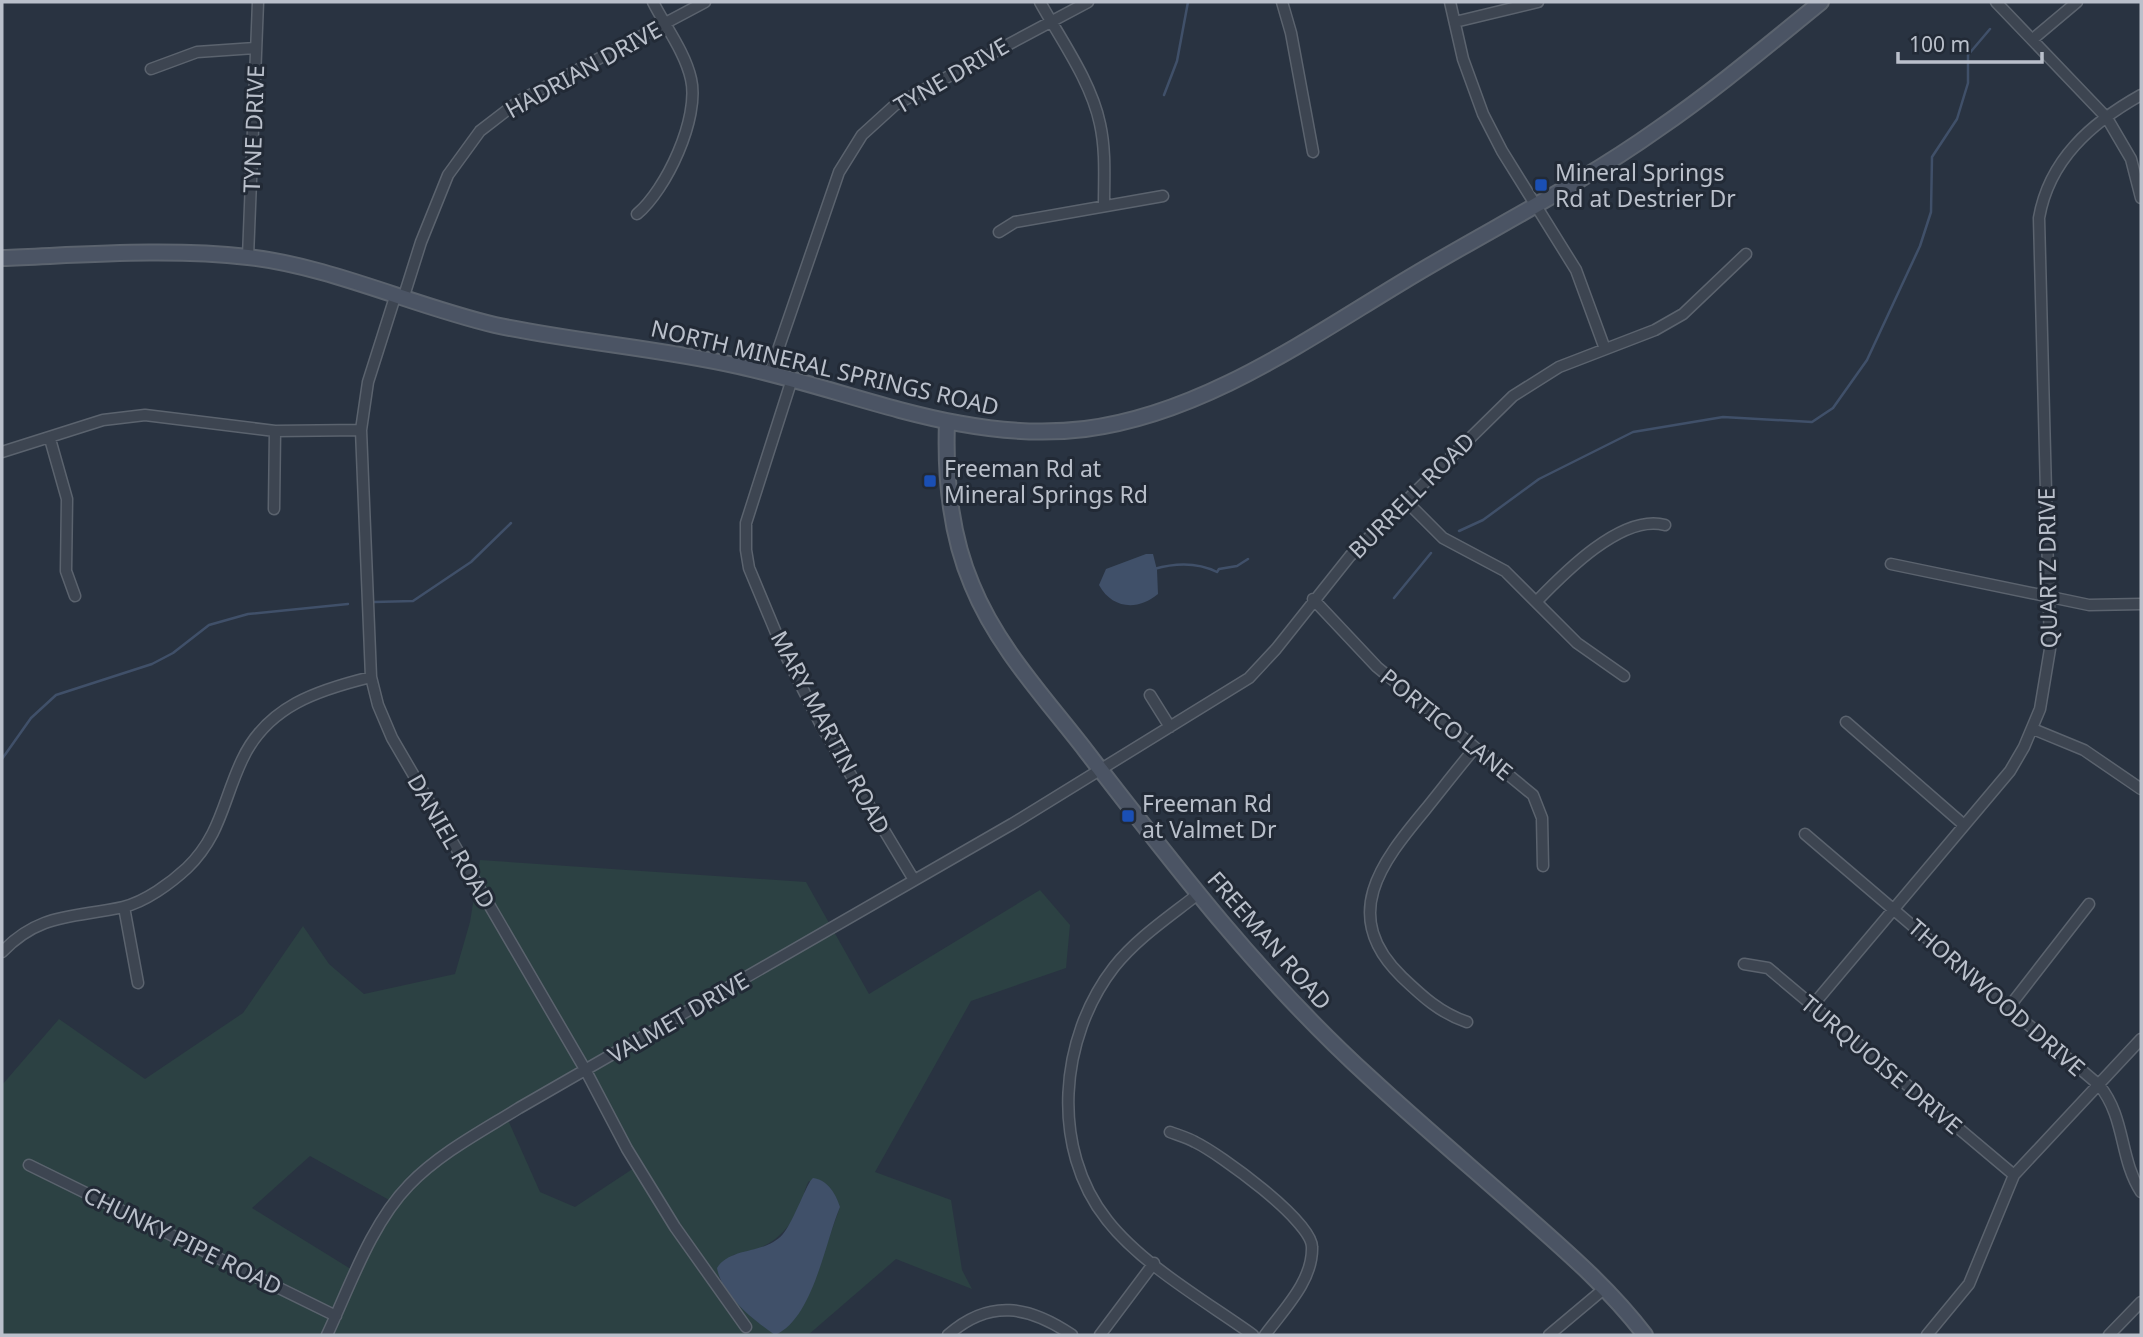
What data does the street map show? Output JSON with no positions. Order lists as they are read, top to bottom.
{
  "streets": {
    "street": [
      "HADRIAN DRIVE",
      "TYNE DRIVE",
      "NORTH MINERAL SPRINGS ROAD",
      "BURRELL ROAD",
      "QUARTZ DRIVE",
      "PORTICO LANE",
      "MARY MARTIN ROAD",
      "DANIEL ROAD",
      "FREEMAN ROAD",
      "THORNWOOD DRIVE",
      "VALMET DRIVE",
      "TURQUOISE DRIVE",
      "CHUNKY PIPE ROAD"
    ]
  },
  "crossings": [
    ["HADRIAN DRIVE", "NORTH MINERAL SPRINGS ROAD"],
    ["HADRIAN DRIVE", "DANIEL ROAD"],
    ["TYNE DRIVE", "NORTH MINERAL SPRINGS ROAD"],
    ["NORTH MINERAL SPRINGS ROAD", "MARY MARTIN ROAD"],
    ["NORTH MINERAL SPRINGS ROAD", "DANIEL ROAD"],
    ["NORTH MINERAL SPRINGS ROAD", "FREEMAN ROAD"],
    ["BURRELL ROAD", "PORTICO LANE"],
    ["BURRELL ROAD", "FREEMAN ROAD"],
    ["BURRELL ROAD", "VALMET DRIVE"],
    ["QUARTZ DRIVE", "THORNWOOD DRIVE"],
    ["QUARTZ DRIVE", "TURQUOISE DRIVE"],
    ["MARY MARTIN ROAD", "VALMET DRIVE"],
    ["DANIEL ROAD", "VALMET DRIVE"],
    ["FREEMAN ROAD", "VALMET DRIVE"],
    ["VALMET DRIVE", "CHUNKY PIPE ROAD"]
  ],
  "places": {
    "transit": ["Mineral Springs Rd at Destrier Dr", "Freeman Rd at Mineral Springs Rd", "Freeman Rd at Valmet Dr"]
  },
  "scale_bar": "100 m"
}
